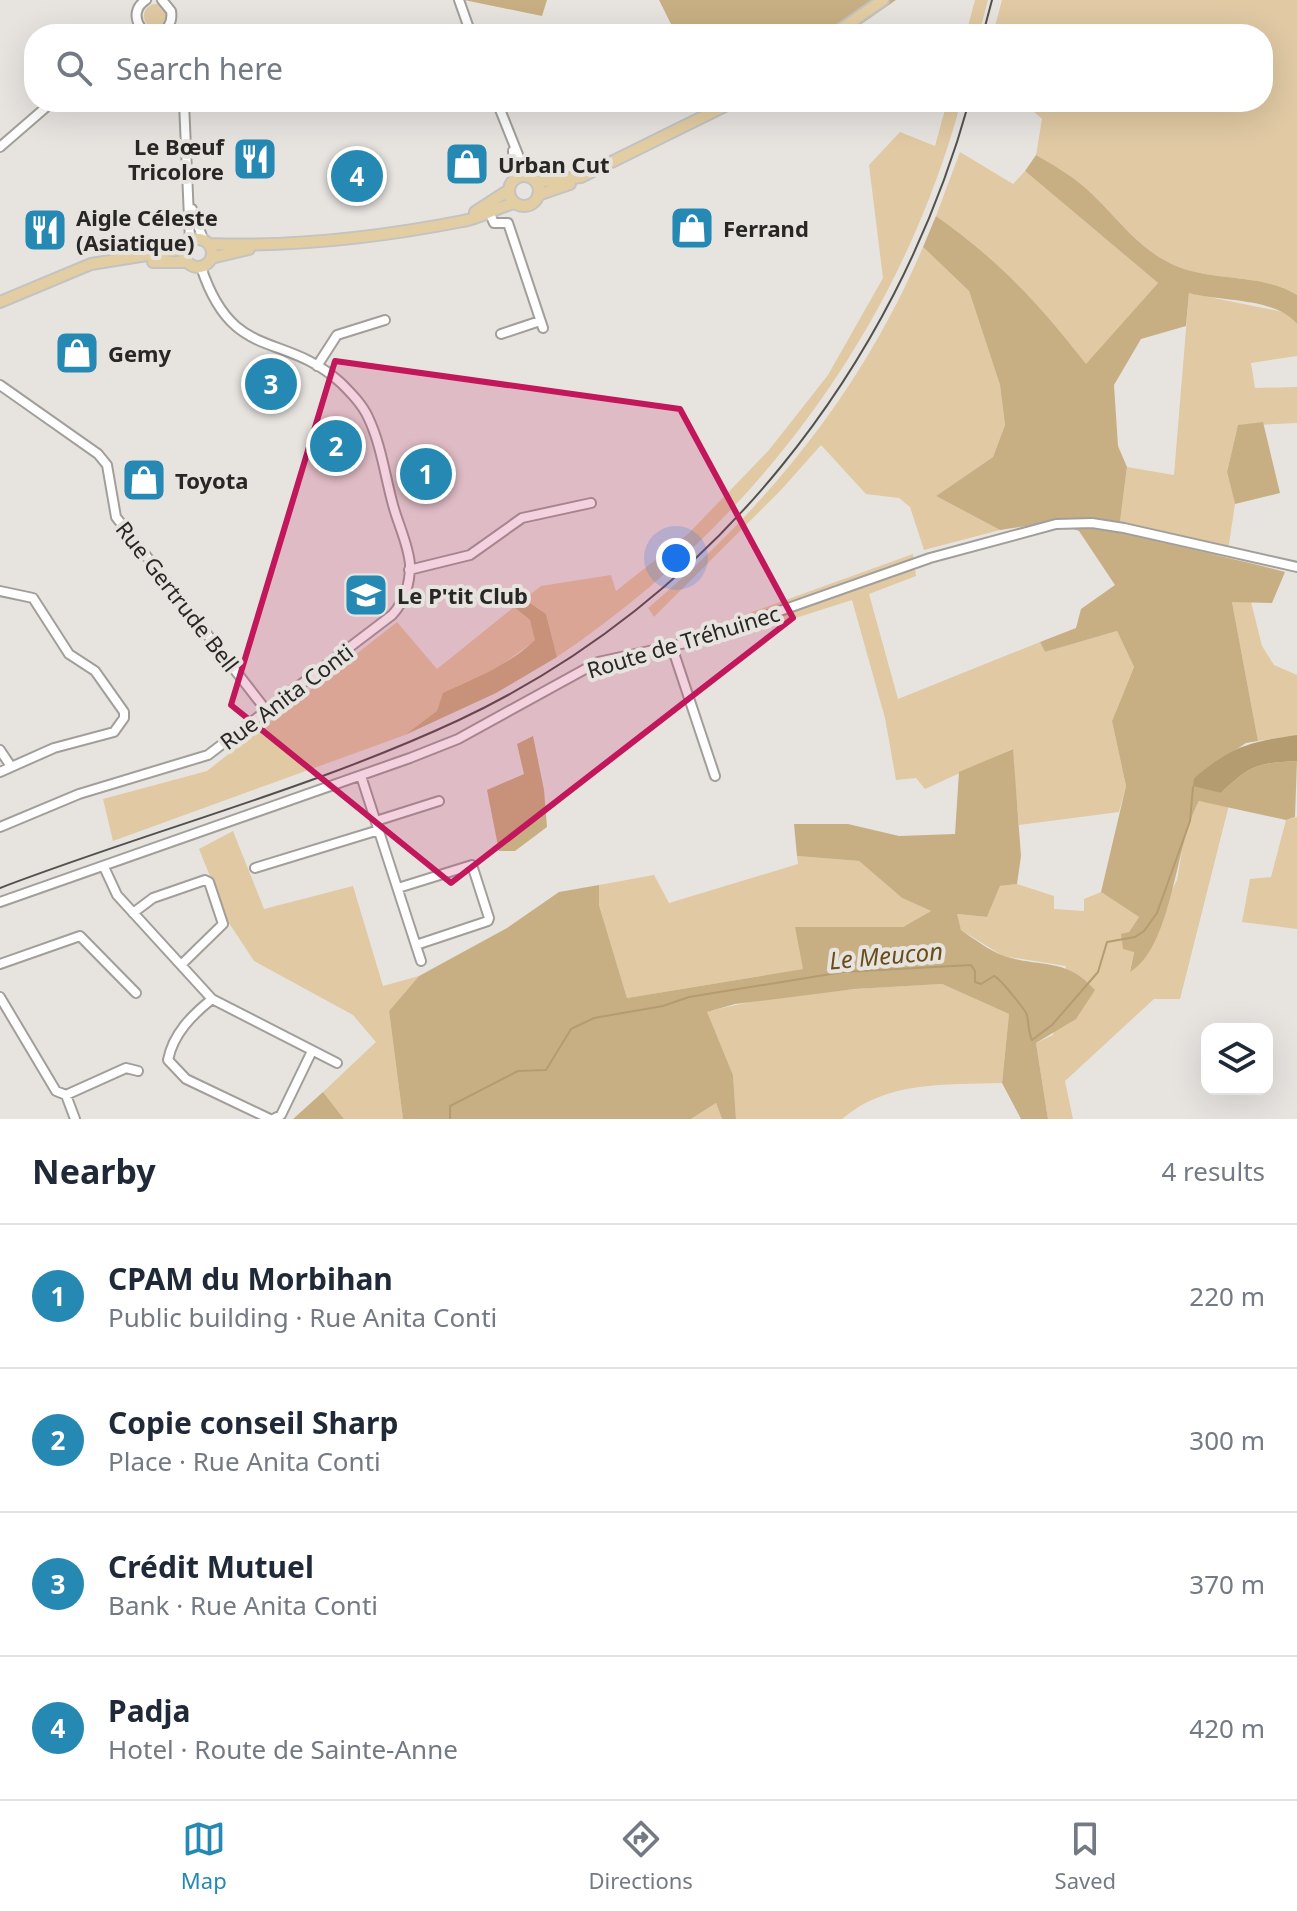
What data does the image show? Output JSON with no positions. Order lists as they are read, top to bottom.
{
  "streets": {
    "street": ["Rue Gertrude Bell", "Route de Tréhuinec", "Rue Anita Conti"]
  },
  "crossings": [
    ["Rue Gertrude Bell", "Rue Anita Conti"]
  ],
  "water": ["Le Meucon"],
  "places": {
    "restaurant": ["Le Bœuf Tricolore", "Aigle Céleste (Asiatique)"],
    "shop": [
      "Urban Cut",
      "Ferrand",
      "Gemy",
      "Toyota"
    ],
    "school or university": ["Le P'tit Club"]
  },
  "page": {
    "search": "Search here",
    "pins": [
      "4",
      "3",
      "2",
      "1"
    ],
    "heading": ["Nearby", "4 results"],
    "list": [
      {
        "mark": "1",
        "name": "CPAM du Morbihan",
        "note": "Public building · Rue Anita Conti",
        "value": "220 m"
      },
      {
        "mark": "2",
        "name": "Copie conseil Sharp",
        "note": "Place · Rue Anita Conti",
        "value": "300 m"
      },
      {
        "mark": "3",
        "name": "Crédit Mutuel",
        "note": "Bank · Rue Anita Conti",
        "value": "370 m"
      },
      {
        "mark": "4",
        "name": "Padja",
        "note": "Hotel · Route de Sainte-Anne",
        "value": "420 m"
      }
    ],
    "nav": ["Map", "Directions", "Saved"]
  }
}
